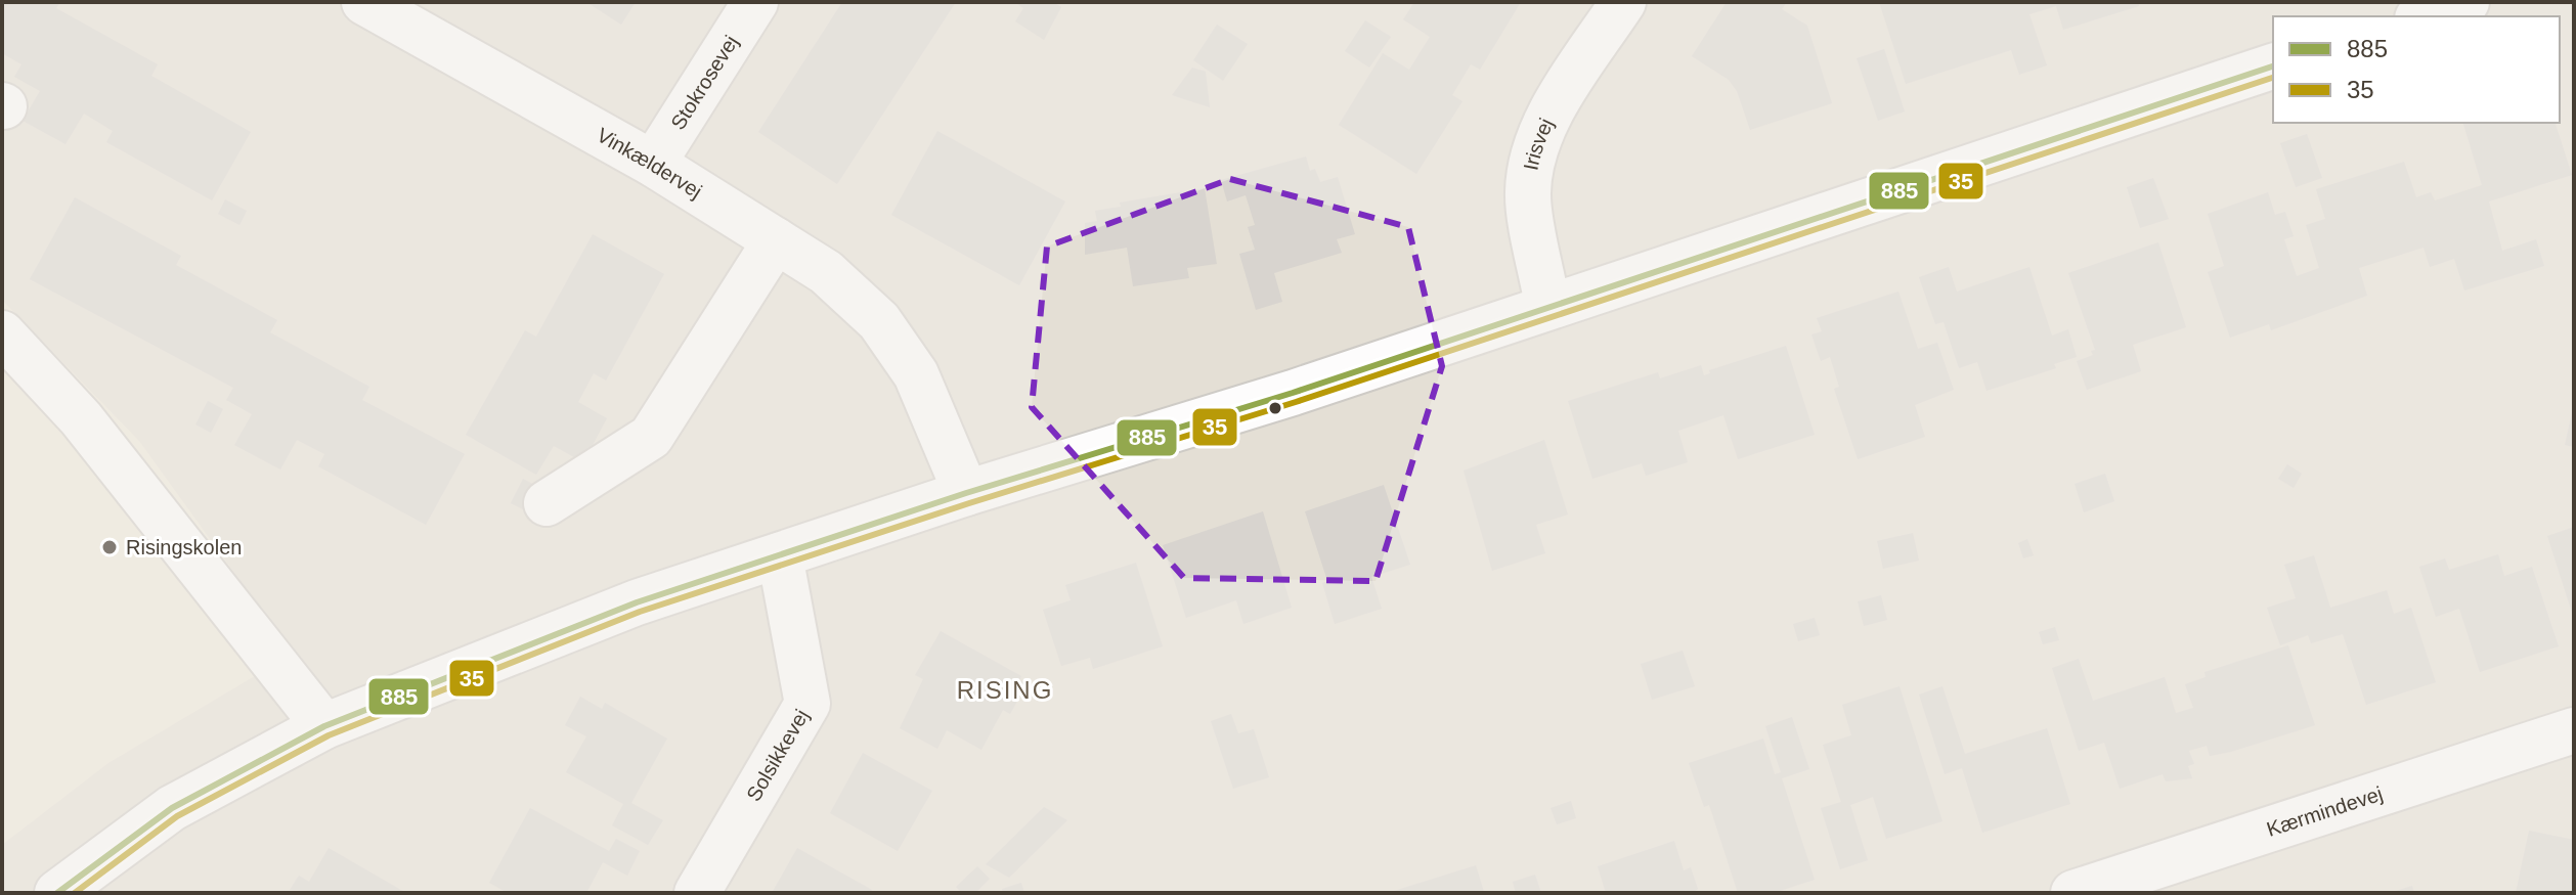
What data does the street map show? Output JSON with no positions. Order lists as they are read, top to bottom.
{
  "streets": {
    "street": [
      "Stokrosevej",
      "Irisvej",
      "Vinkældervej",
      "Solsikkevej",
      "Kærmindevej"
    ]
  },
  "crossings": [
    ["Stokrosevej", "Vinkældervej"]
  ],
  "districts": ["RISING"],
  "places": ["Risingskolen"],
  "lines": ["transit line 885", "transit line 35"],
  "legend": ["885", "35"]
}
